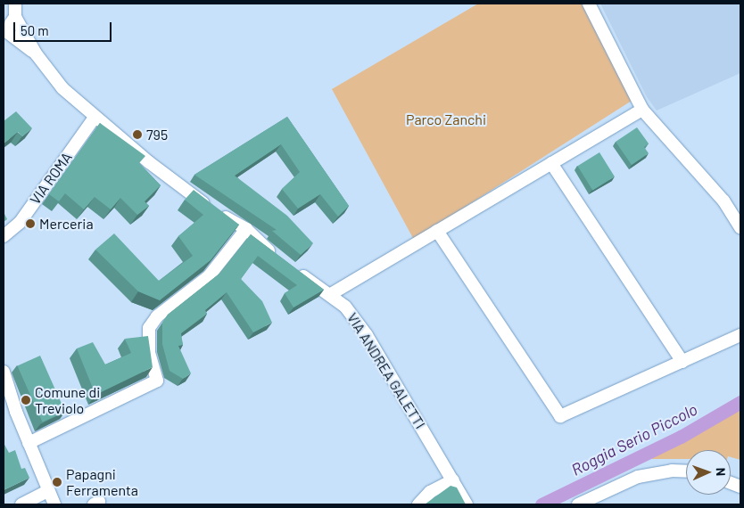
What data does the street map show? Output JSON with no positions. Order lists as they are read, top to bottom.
{
  "streets": {
    "street": ["VIA ROMA", "VIA ANDREA GALETTI"]
  },
  "water": ["Roggia Serio Piccolo"],
  "parks": ["Parco Zanchi"],
  "places": [
    "795",
    "Merceria",
    "Comune di Treviolo",
    "Papagni Ferramenta"
  ],
  "scale_bar": "50 m",
  "north": "right"
}
